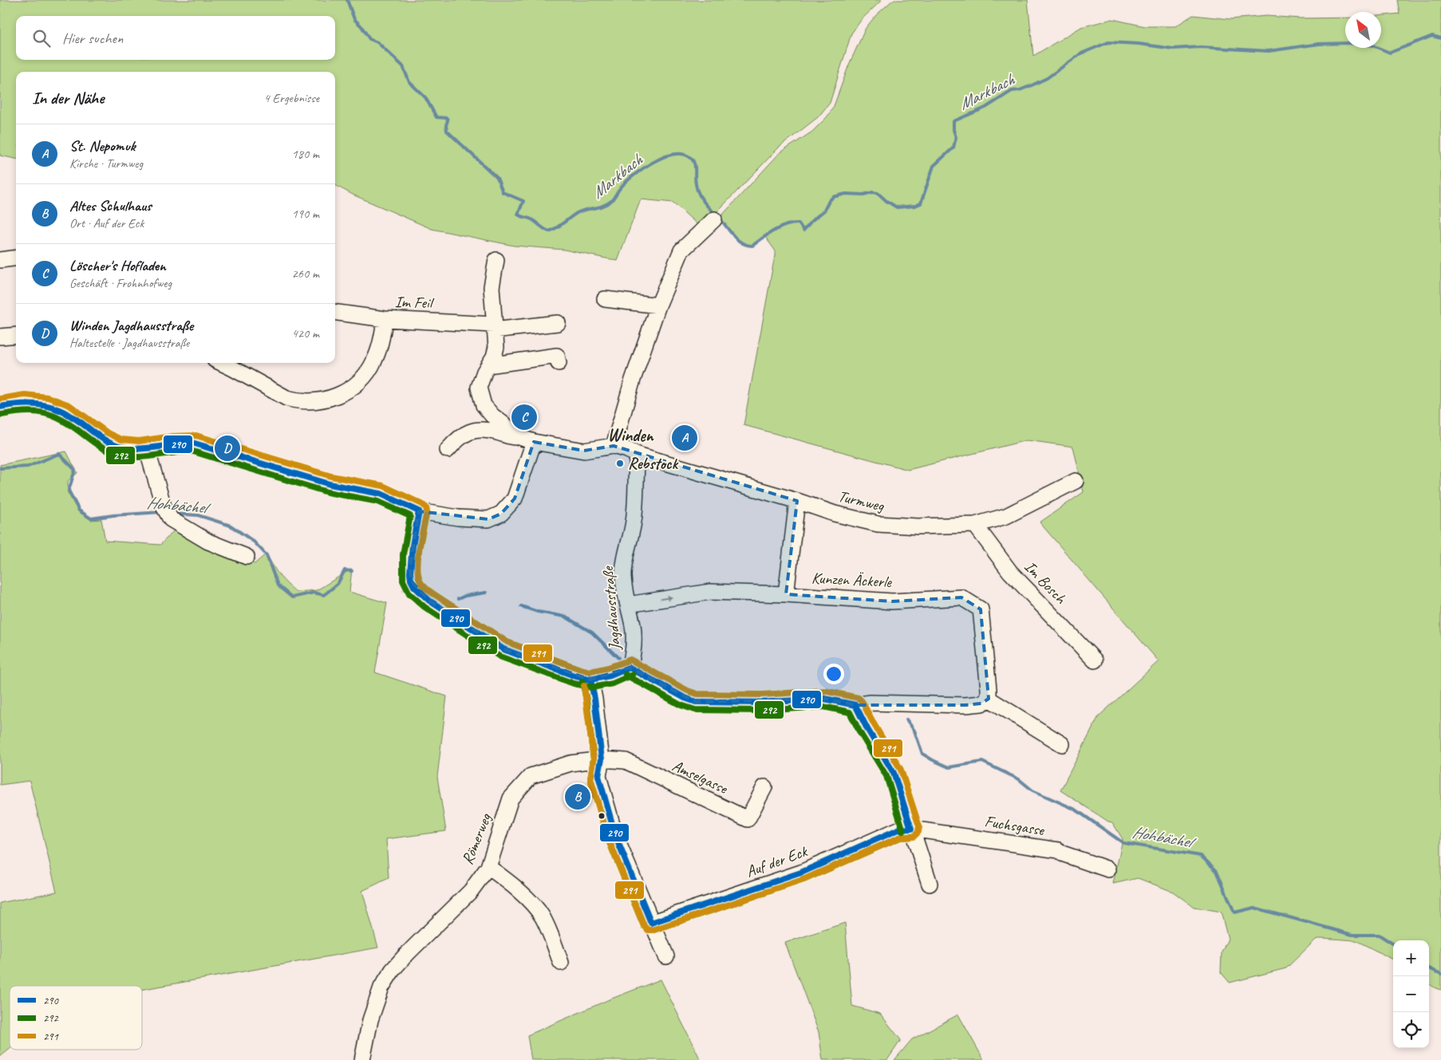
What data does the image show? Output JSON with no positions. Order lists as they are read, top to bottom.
{
  "streets": {
    "street": [
      "Im Feil",
      "Turmweg",
      "Kunzen Äckerle",
      "Im Bosch",
      "Jagdhausstraße",
      "Amselgasse",
      "Fuchsgasse",
      "Römerweg",
      "Auf der Eck"
    ]
  },
  "crossings": [
    ["Turmweg", "Im Bosch"],
    ["Turmweg", "Jagdhausstraße"],
    ["Kunzen Äckerle", "Jagdhausstraße"],
    ["Amselgasse", "Römerweg"],
    ["Fuchsgasse", "Auf der Eck"]
  ],
  "districts": ["Winden"],
  "water": ["Markbach", "Hohbächel"],
  "places": ["Rebstock"],
  "lines": ["transit line 291", "transit line 290", "transit line 292"],
  "legend": ["290", "292", "291"],
  "north": "top left",
  "page": {
    "search": "Hier suchen",
    "heading": ["In der Nähe", "4 Ergebnisse"],
    "list": [
      {
        "mark": "A",
        "name": "St. Nepomuk",
        "note": "Kirche · Turmweg",
        "value": "180 m"
      },
      {
        "mark": "B",
        "name": "Altes Schulhaus",
        "note": "Ort · Auf der Eck",
        "value": "190 m"
      },
      {
        "mark": "C",
        "name": "Löscher's Hofladen",
        "note": "Geschäft · Frohnhofweg",
        "value": "260 m"
      },
      {
        "mark": "D",
        "name": "Winden Jagdhausstraße",
        "note": "Haltestelle · Jagdhausstraße",
        "value": "420 m"
      }
    ],
    "pins": [
      "C",
      "A",
      "D",
      "B"
    ],
    "map_buttons": ["+", "−"]
  }
}
